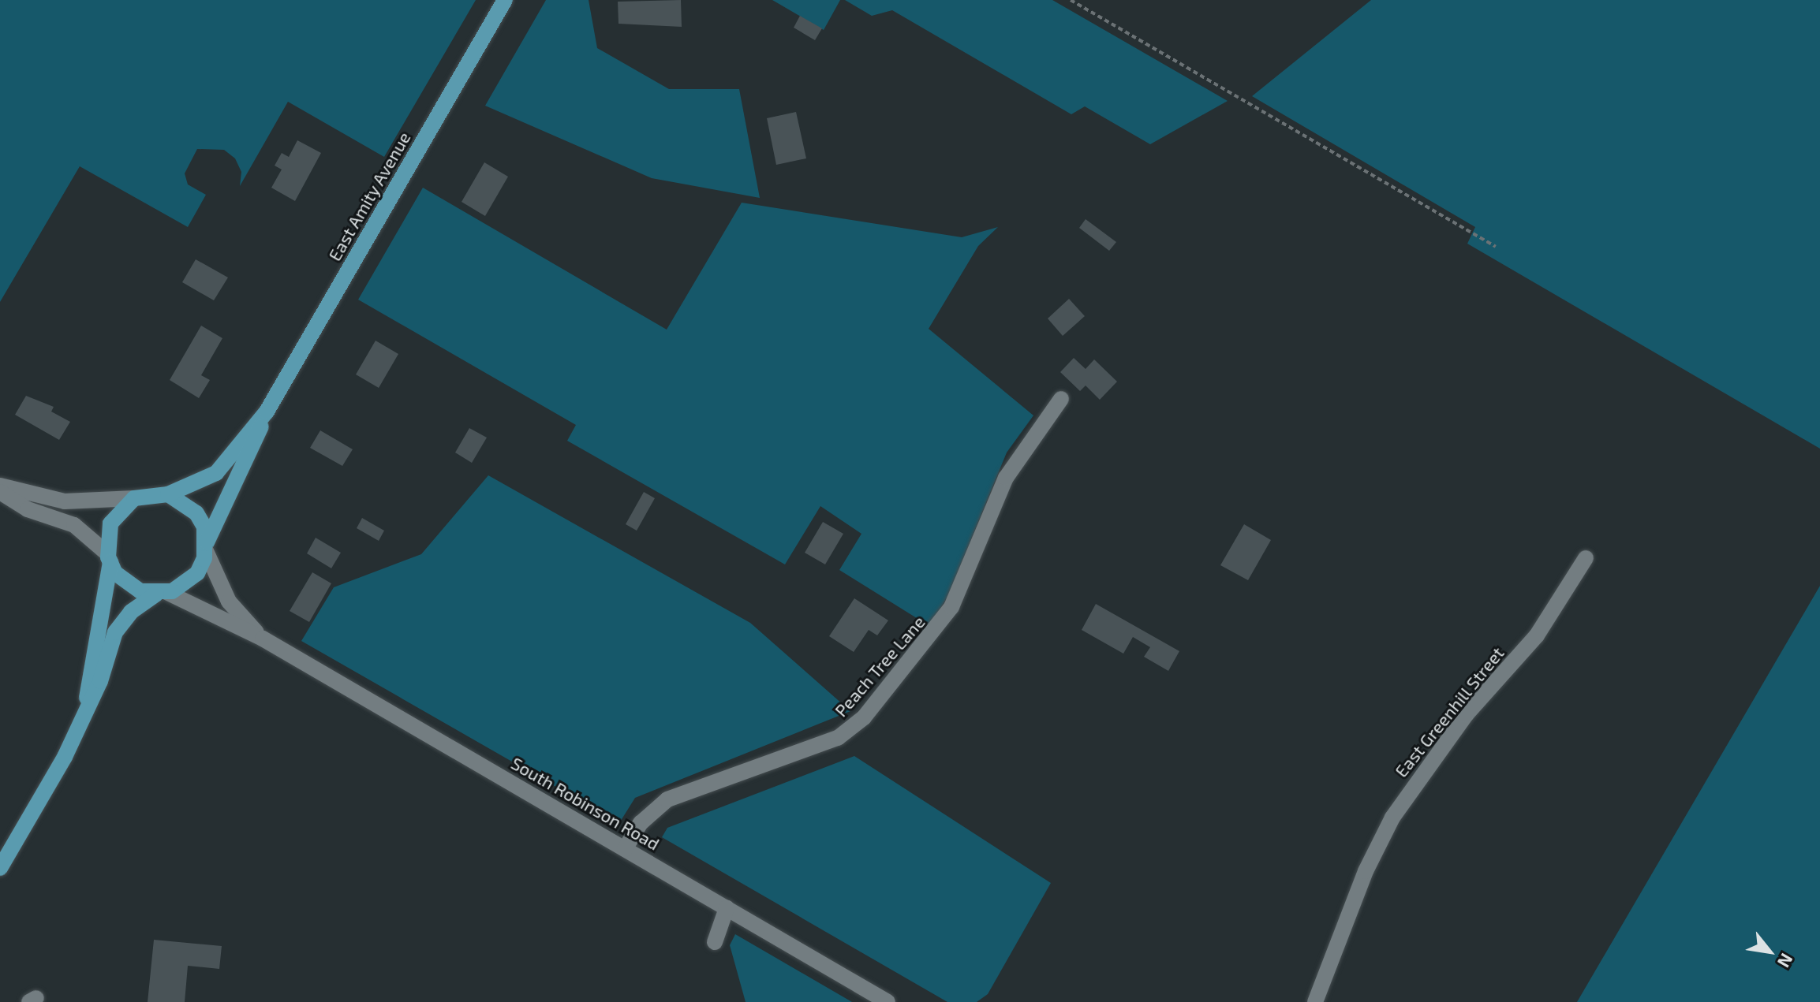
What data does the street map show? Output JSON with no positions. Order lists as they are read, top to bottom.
{
  "streets": {
    "main road": ["East Amity Avenue"],
    "street": ["Peach Tree Lane", "East Greenhill Street", "South Robinson Road"]
  },
  "crossings": [
    ["East Amity Avenue", "South Robinson Road"],
    ["Peach Tree Lane", "South Robinson Road"]
  ],
  "north": "bottom right"
}
